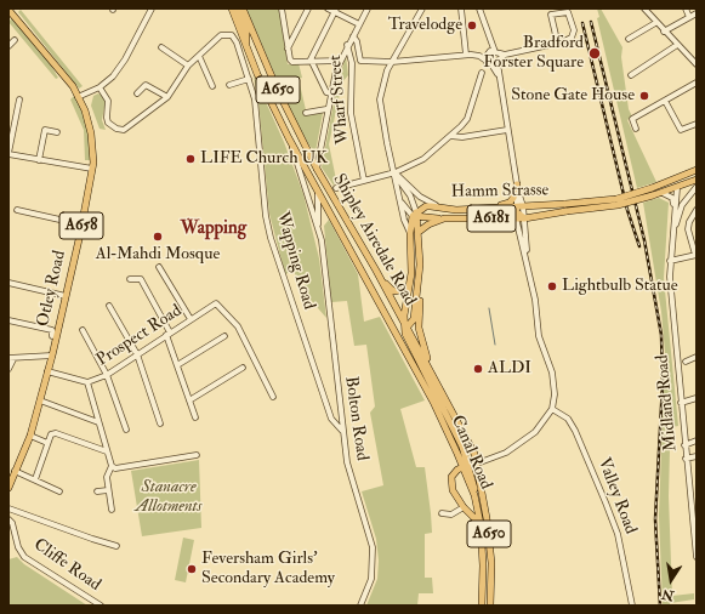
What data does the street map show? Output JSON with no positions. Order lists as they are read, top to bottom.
{
  "streets": {
    "main road": [
      "A650",
      "Hamm Strasse",
      "A6181",
      "A658",
      "Shipley Airedale Road",
      "Otley Road",
      "Canal Road"
    ],
    "street": [
      "Wharf Street",
      "Wapping Road",
      "Prospect Road",
      "Midland Road",
      "Bolton Road",
      "Valley Road",
      "Cliffe Road"
    ]
  },
  "crossings": [
    ["A650", "Shipley Airedale Road"],
    ["A650", "Canal Road"],
    ["Hamm Strasse", "A6181"],
    ["Hamm Strasse", "Midland Road"],
    ["Hamm Strasse", "Canal Road"],
    ["A6181", "Canal Road"],
    ["A658", "Otley Road"],
    ["Shipley Airedale Road", "Bolton Road"],
    ["Shipley Airedale Road", "Canal Road"],
    ["Wapping Road", "Bolton Road"],
    ["Otley Road", "Prospect Road"]
  ],
  "districts": ["Wapping"],
  "parks": ["Stanacre Allotments"],
  "places": [
    "Travelodge",
    "Bradford Forster Square",
    "Stone Gate House",
    "LIFE Church UK",
    "Al‐Mahdi Mosque",
    "Lightbulb Statue",
    "ALDI",
    "Feversham Girls' Secondary Academy"
  ],
  "north": "bottom"
}
